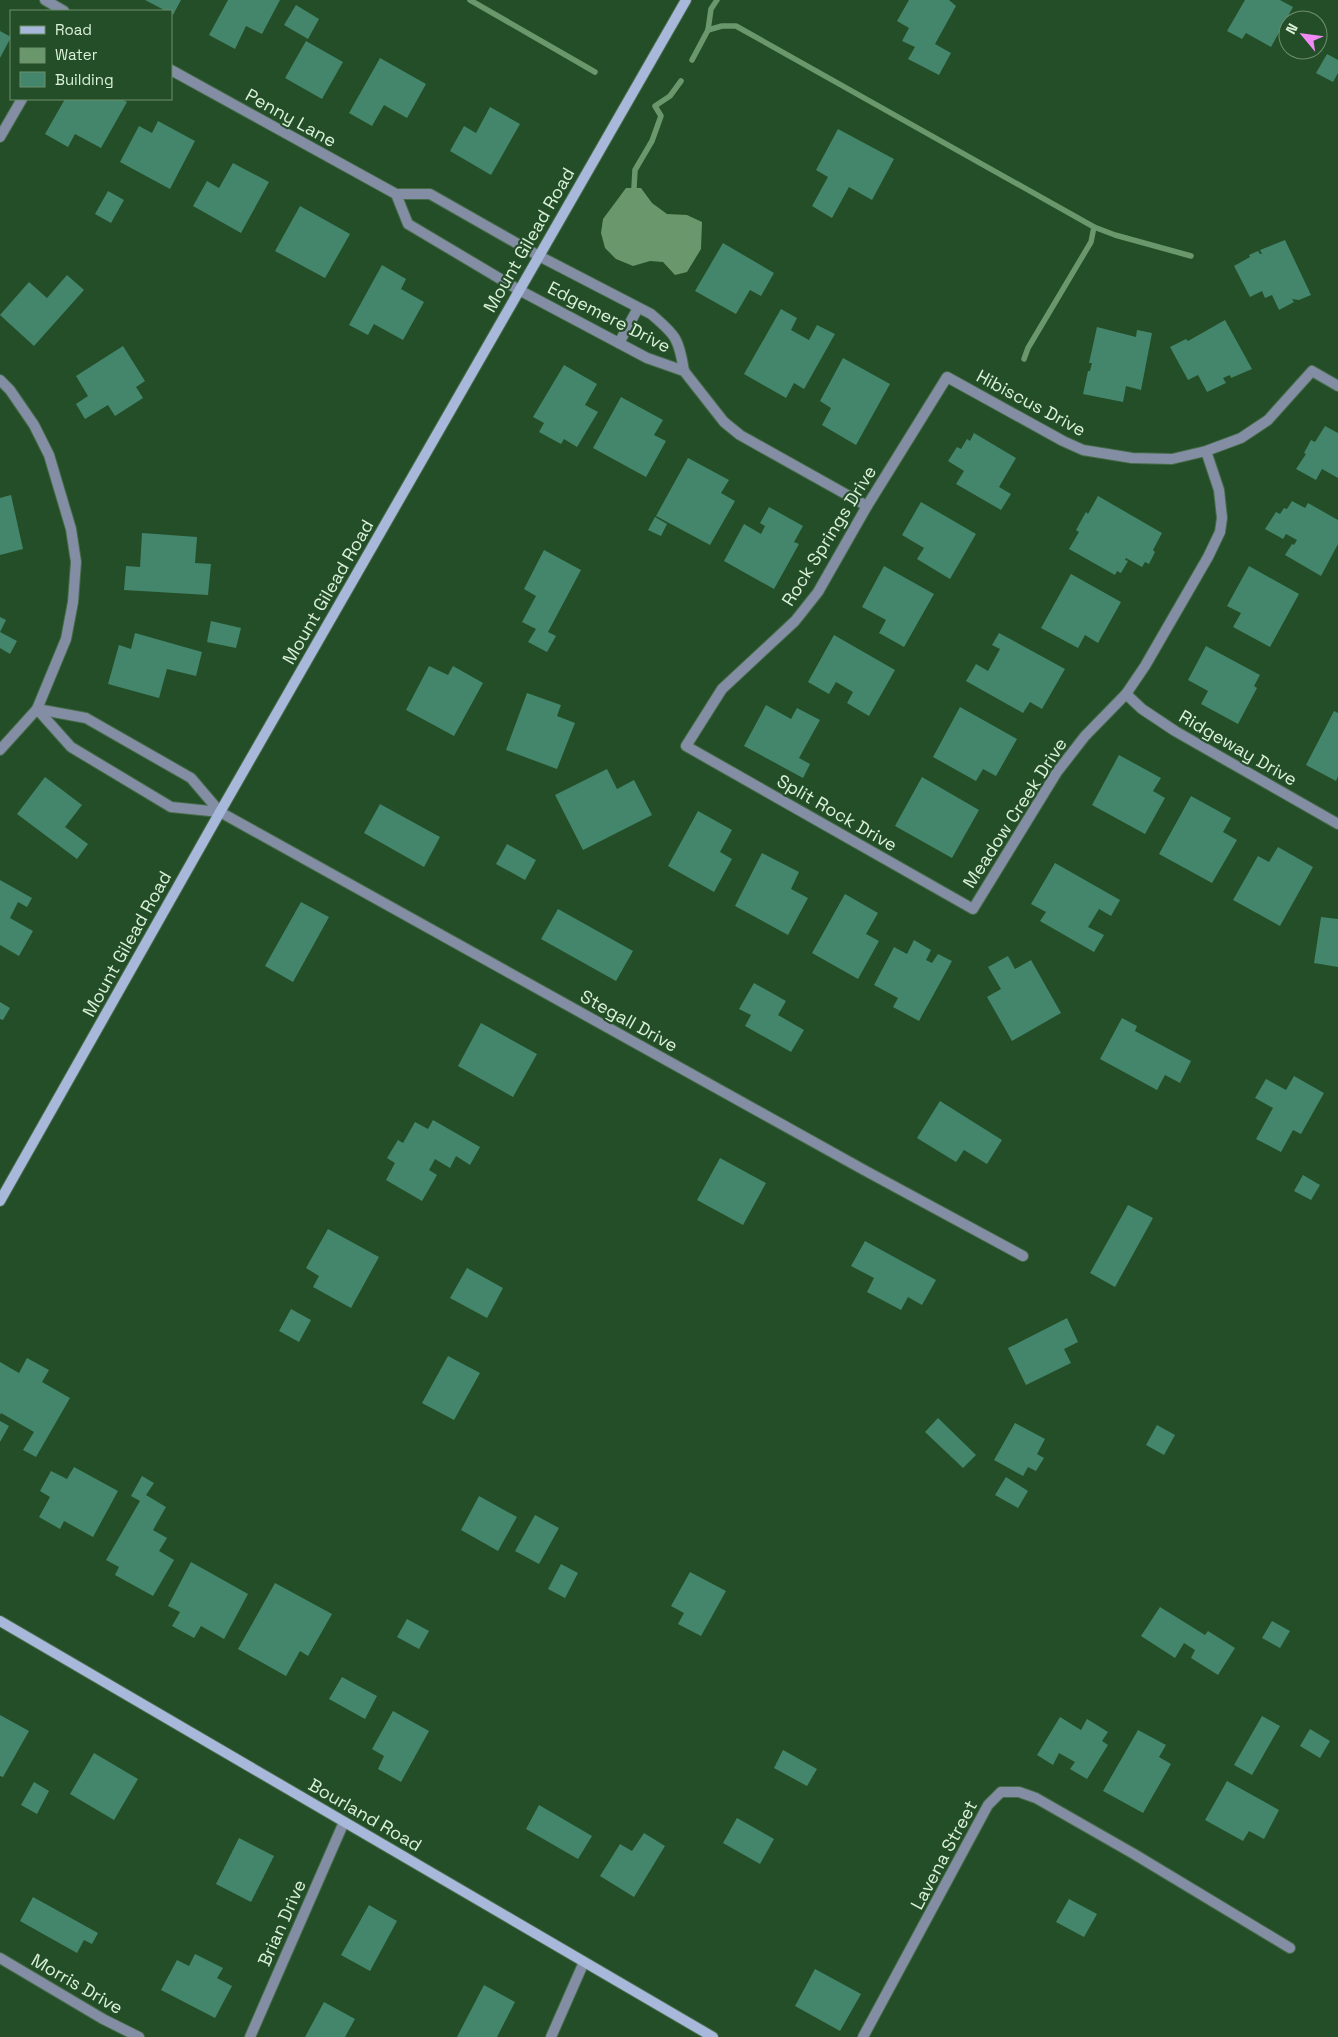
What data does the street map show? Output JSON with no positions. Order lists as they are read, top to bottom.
{
  "streets": {
    "street": [
      "Penny Lane",
      "Mount Gilead Road",
      "Edgemere Drive",
      "Hibiscus Drive",
      "Rock Springs Drive",
      "Ridgeway Drive",
      "Split Rock Drive",
      "Meadow Creek Drive",
      "Stegall Drive",
      "Bourland Road",
      "Lavena Street",
      "Brian Drive",
      "Morris Drive"
    ]
  },
  "crossings": [
    ["Penny Lane", "Mount Gilead Road"],
    ["Penny Lane", "Edgemere Drive"],
    ["Mount Gilead Road", "Edgemere Drive"],
    ["Mount Gilead Road", "Stegall Drive"],
    ["Edgemere Drive", "Rock Springs Drive"],
    ["Hibiscus Drive", "Rock Springs Drive"],
    ["Hibiscus Drive", "Meadow Creek Drive"],
    ["Rock Springs Drive", "Split Rock Drive"],
    ["Ridgeway Drive", "Meadow Creek Drive"],
    ["Split Rock Drive", "Meadow Creek Drive"],
    ["Bourland Road", "Brian Drive"]
  ],
  "legend": ["Road", "Water", "Building"],
  "north": "top left"
}
